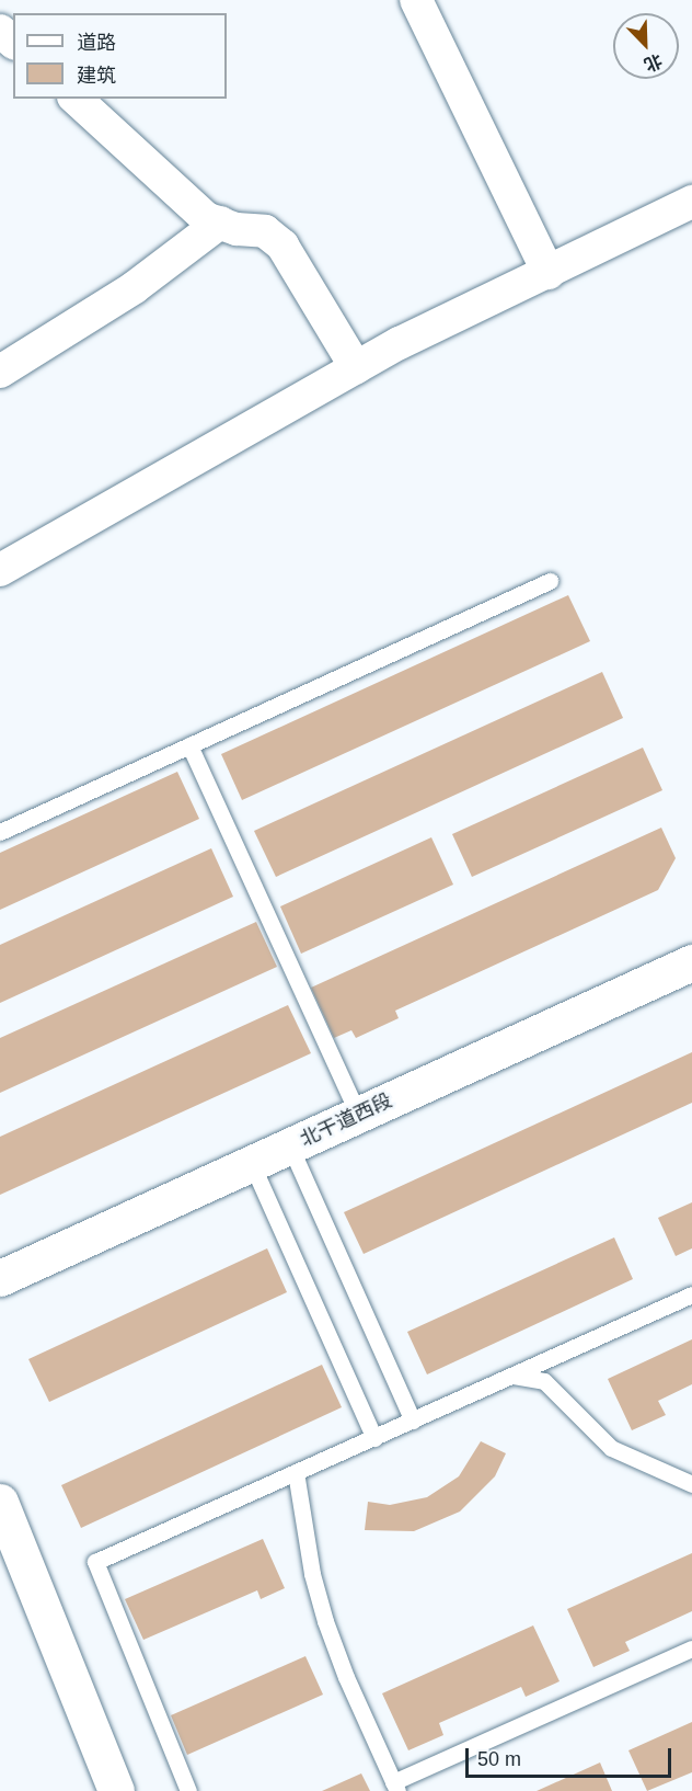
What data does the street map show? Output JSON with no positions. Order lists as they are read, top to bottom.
{
  "streets": {
    "street": ["北干道西段"]
  },
  "legend": ["道路", "建筑"],
  "scale_bar": "50 m",
  "north": "bottom right"
}
